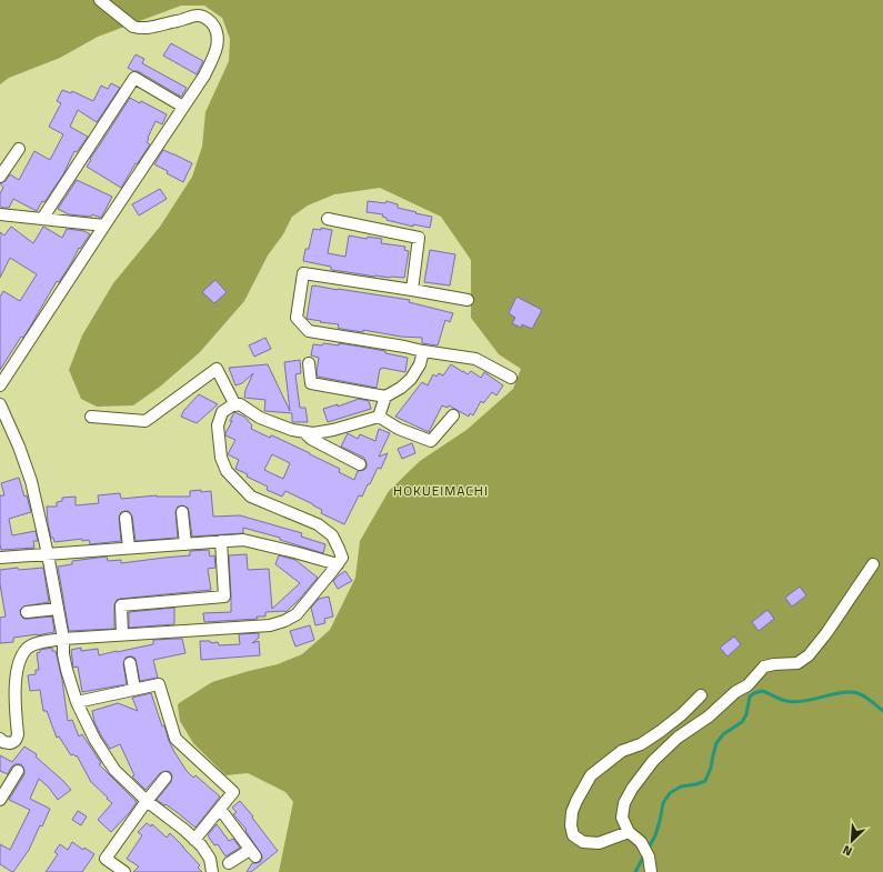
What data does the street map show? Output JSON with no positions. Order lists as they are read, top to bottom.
{
  "districts": ["HOKUEIMACHI"],
  "north": "bottom left"
}
